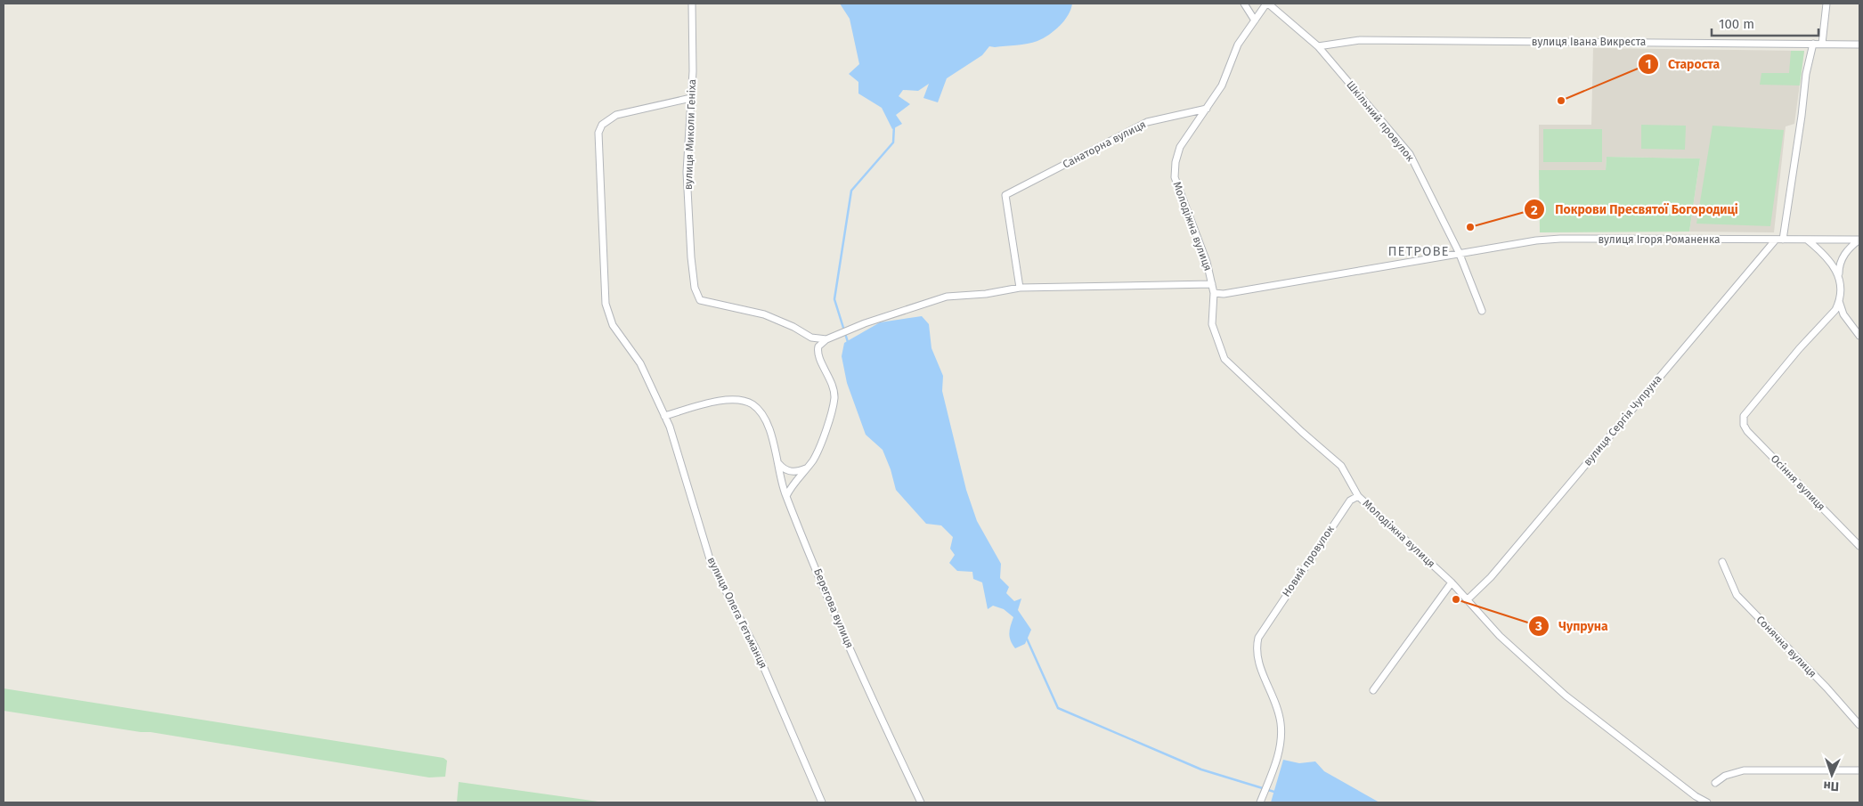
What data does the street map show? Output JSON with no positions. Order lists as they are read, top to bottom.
{
  "streets": {
    "street": [
      "вулиця Івана Викреста",
      "Шкільний провулок",
      "вулиця Миколи Геніха",
      "Санаторна вулиця",
      "Молодіжна вулиця",
      "вулиця Ігоря Романенка",
      "вулиця Сергія Чупруна",
      "Осіння вулиця",
      "Новий провулок",
      "Берегова вулиця",
      "вулиця Олега Гетьманця",
      "Сонячна вулиця"
    ]
  },
  "crossings": [
    ["вулиця Івана Викреста", "Шкільний провулок"],
    ["Шкільний провулок", "вулиця Ігоря Романенка"],
    ["вулиця Миколи Геніха", "вулиця Олега Гетьманця"],
    ["Санаторна вулиця", "Молодіжна вулиця"],
    ["Молодіжна вулиця", "вулиця Ігоря Романенка"],
    ["Молодіжна вулиця", "вулиця Сергія Чупруна"],
    ["Молодіжна вулиця", "Новий провулок"],
    ["вулиця Ігоря Романенка", "вулиця Сергія Чупруна"],
    ["Берегова вулиця", "вулиця Олега Гетьманця"]
  ],
  "districts": ["ПЕТРОВЕ"],
  "places": ["Староста", "Покрови Пресвятої Богородиці", "Чупруна"],
  "scale_bar": "100 m",
  "north": "bottom"
}
